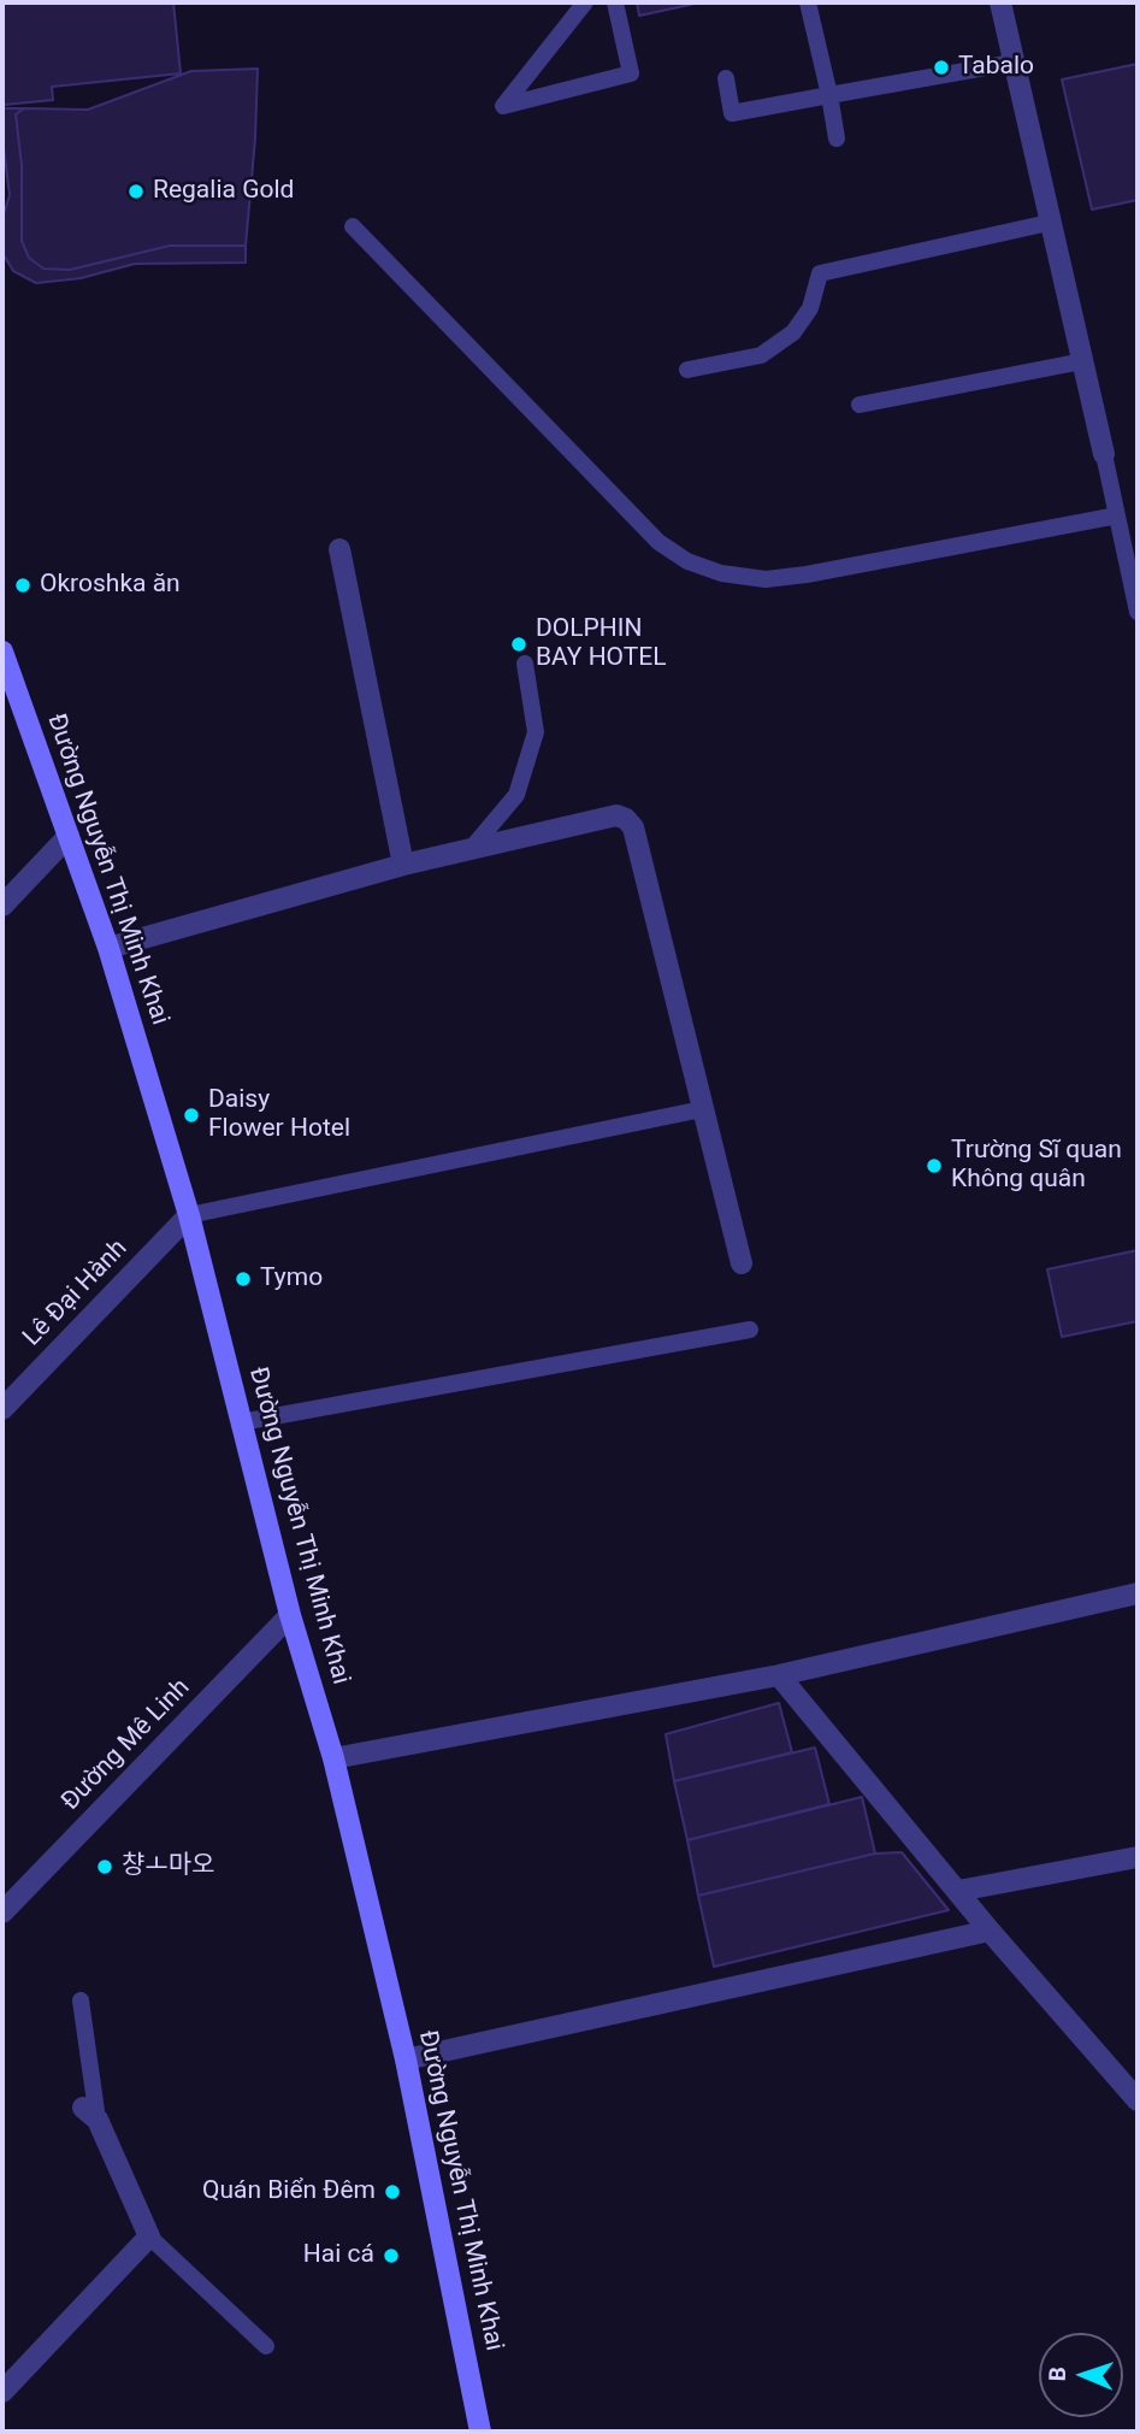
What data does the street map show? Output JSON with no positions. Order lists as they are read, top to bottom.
{
  "streets": {
    "street": ["Đường Nguyễn Thị Minh Khai", "Lê Đại Hành", "Đường Mê Linh"]
  },
  "crossings": [
    ["Đường Nguyễn Thị Minh Khai", "Lê Đại Hành"],
    ["Đường Nguyễn Thị Minh Khai", "Đường Mê Linh"]
  ],
  "places": [
    "Tabalo",
    "Regalia Gold",
    "Okroshka ăn",
    "DOLPHIN BAY HOTEL",
    "Daisy Flower Hotel",
    "Trường Sĩ quan Không quân",
    "Tymo",
    "챵ㅗ마오",
    "Quán Biển Đêm",
    "Hai cá"
  ],
  "north": "left"
}
